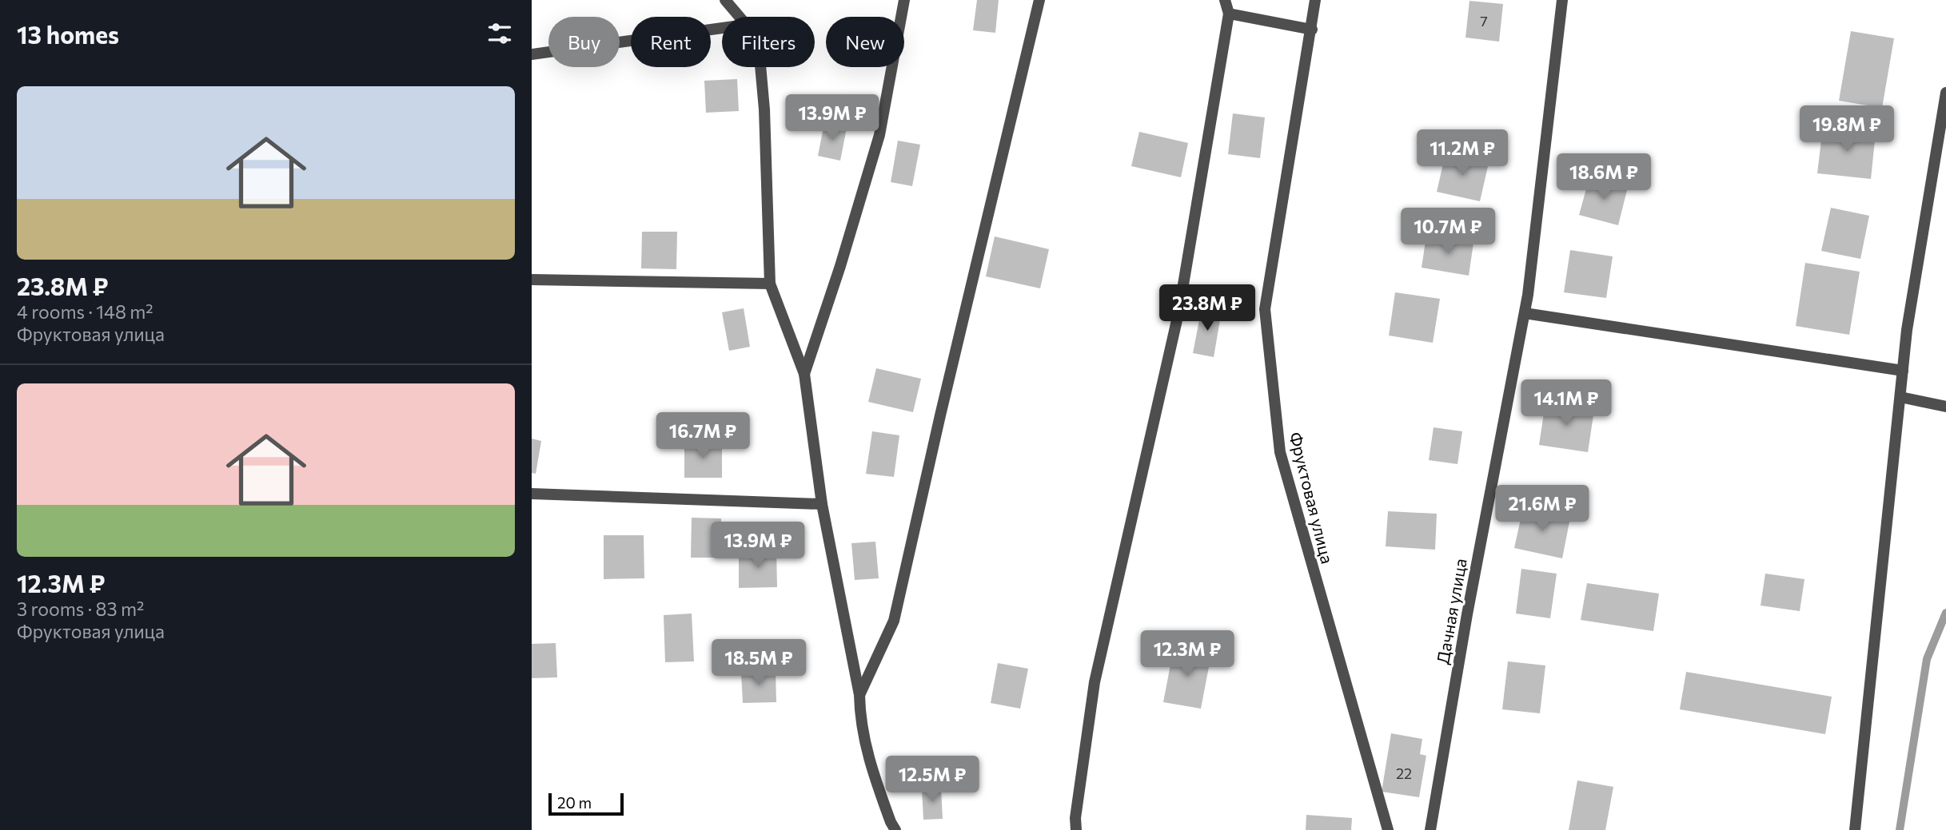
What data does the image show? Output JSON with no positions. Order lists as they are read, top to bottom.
{
  "streets": {
    "street": ["Фруктовая улица", "Дачная улица"]
  },
  "house_numbers": ["7", "22"],
  "scale_bar": "20 m",
  "page": {
    "heading": "13 homes",
    "chip": [
      "Buy",
      "Rent",
      "Filters",
      "New"
    ],
    "list": [
      {
        "name": "23.8M ₽",
        "note": "4 rooms · 148 m² · Фруктовая улица"
      },
      {
        "name": "12.3M ₽",
        "note": "3 rooms · 83 m² · Фруктовая улица"
      }
    ],
    "price": [
      "13.9M ₽",
      "19.8M ₽",
      "11.2M ₽",
      "18.6M ₽",
      "10.7M ₽",
      "23.8M ₽",
      "14.1M ₽",
      "16.7M ₽",
      "21.6M ₽",
      "13.9M ₽",
      "12.3M ₽",
      "18.5M ₽",
      "12.5M ₽"
    ],
    "scale": "20 m"
  }
}
